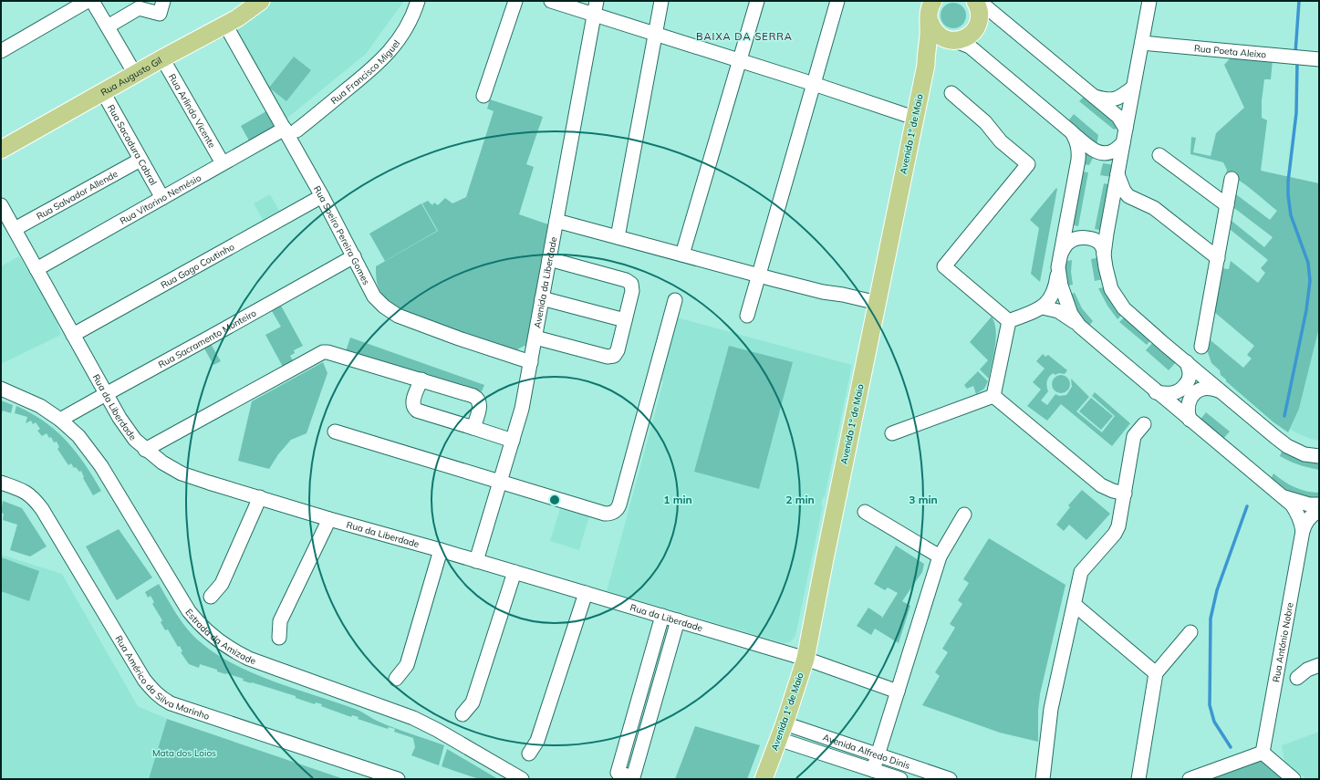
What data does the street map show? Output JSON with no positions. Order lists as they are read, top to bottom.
{
  "streets": {
    "main road": ["Rua Augusto Gil", "Avenida 1º de Maio"],
    "street": [
      "Rua Poeta Aleixo",
      "Rua Francisco Miguel",
      "Rua Arlindo Vicente",
      "Rua Sacadura Cabral",
      "Rua Salvador Allende",
      "Rua Vitorino Nemésio",
      "Rua Soeiro Pereira Gomes",
      "Rua Gago Coutinho",
      "Avenida da Liberdade",
      "Rua Sacramento Monteiro",
      "Rua da Liberdade",
      "Estrada da Amizade",
      "Rua António Nobre",
      "Rua Américo da Silva Marinho",
      "Avenida Alfredo Dinis"
    ]
  },
  "crossings": [
    ["Rua Francisco Miguel", "Rua Vitorino Nemésio"],
    ["Rua Francisco Miguel", "Rua Soeiro Pereira Gomes"],
    ["Rua Augusto Gil", "Rua Arlindo Vicente"],
    ["Rua Augusto Gil", "Rua Sacadura Cabral"],
    ["Rua Augusto Gil", "Rua Soeiro Pereira Gomes"],
    ["Rua Arlindo Vicente", "Rua Vitorino Nemésio"],
    ["Avenida 1º de Maio", "Rua da Liberdade"],
    ["Avenida 1º de Maio", "Avenida Alfredo Dinis"],
    ["Rua Sacadura Cabral", "Rua Salvador Allende"],
    ["Rua Sacadura Cabral", "Rua Vitorino Nemésio"],
    ["Rua Salvador Allende", "Rua da Liberdade"],
    ["Rua Vitorino Nemésio", "Rua Soeiro Pereira Gomes"],
    ["Rua Vitorino Nemésio", "Rua da Liberdade"],
    ["Rua Soeiro Pereira Gomes", "Rua Gago Coutinho"],
    ["Rua Soeiro Pereira Gomes", "Avenida da Liberdade"],
    ["Rua Soeiro Pereira Gomes", "Rua Sacramento Monteiro"],
    ["Rua Gago Coutinho", "Rua da Liberdade"],
    ["Avenida da Liberdade", "Rua da Liberdade"],
    ["Rua Sacramento Monteiro", "Rua da Liberdade"],
    ["Rua Sacramento Monteiro", "Estrada da Amizade"]
  ],
  "districts": ["BAIXA DA SERRA"],
  "parks": ["Mata dos Loios"],
  "rings": ["1 min", "2 min", "3 min"]
}
